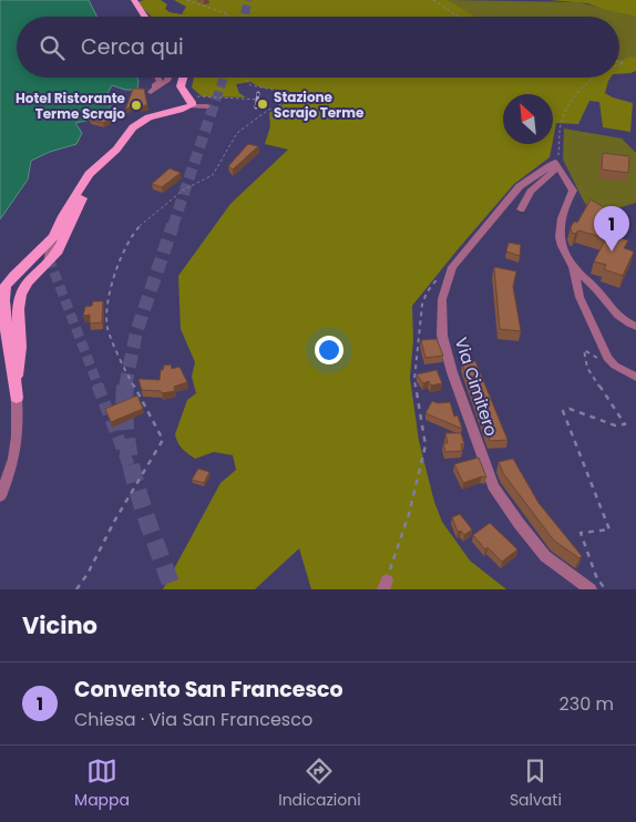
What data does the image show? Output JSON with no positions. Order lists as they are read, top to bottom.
{
  "streets": {
    "street": ["Via Cimitero"]
  },
  "places": ["Stazione Scrajo Terme", "Hotel Ristorante Terme Scrajo"],
  "north": "top left",
  "page": {
    "search": "Cerca qui",
    "pins": "1",
    "heading": "Vicino",
    "list": [
      {
        "mark": "1",
        "name": "Convento San Francesco",
        "note": "Chiesa · Via San Francesco",
        "value": "230 m"
      }
    ],
    "nav": ["Mappa", "Indicazioni", "Salvati"]
  }
}
